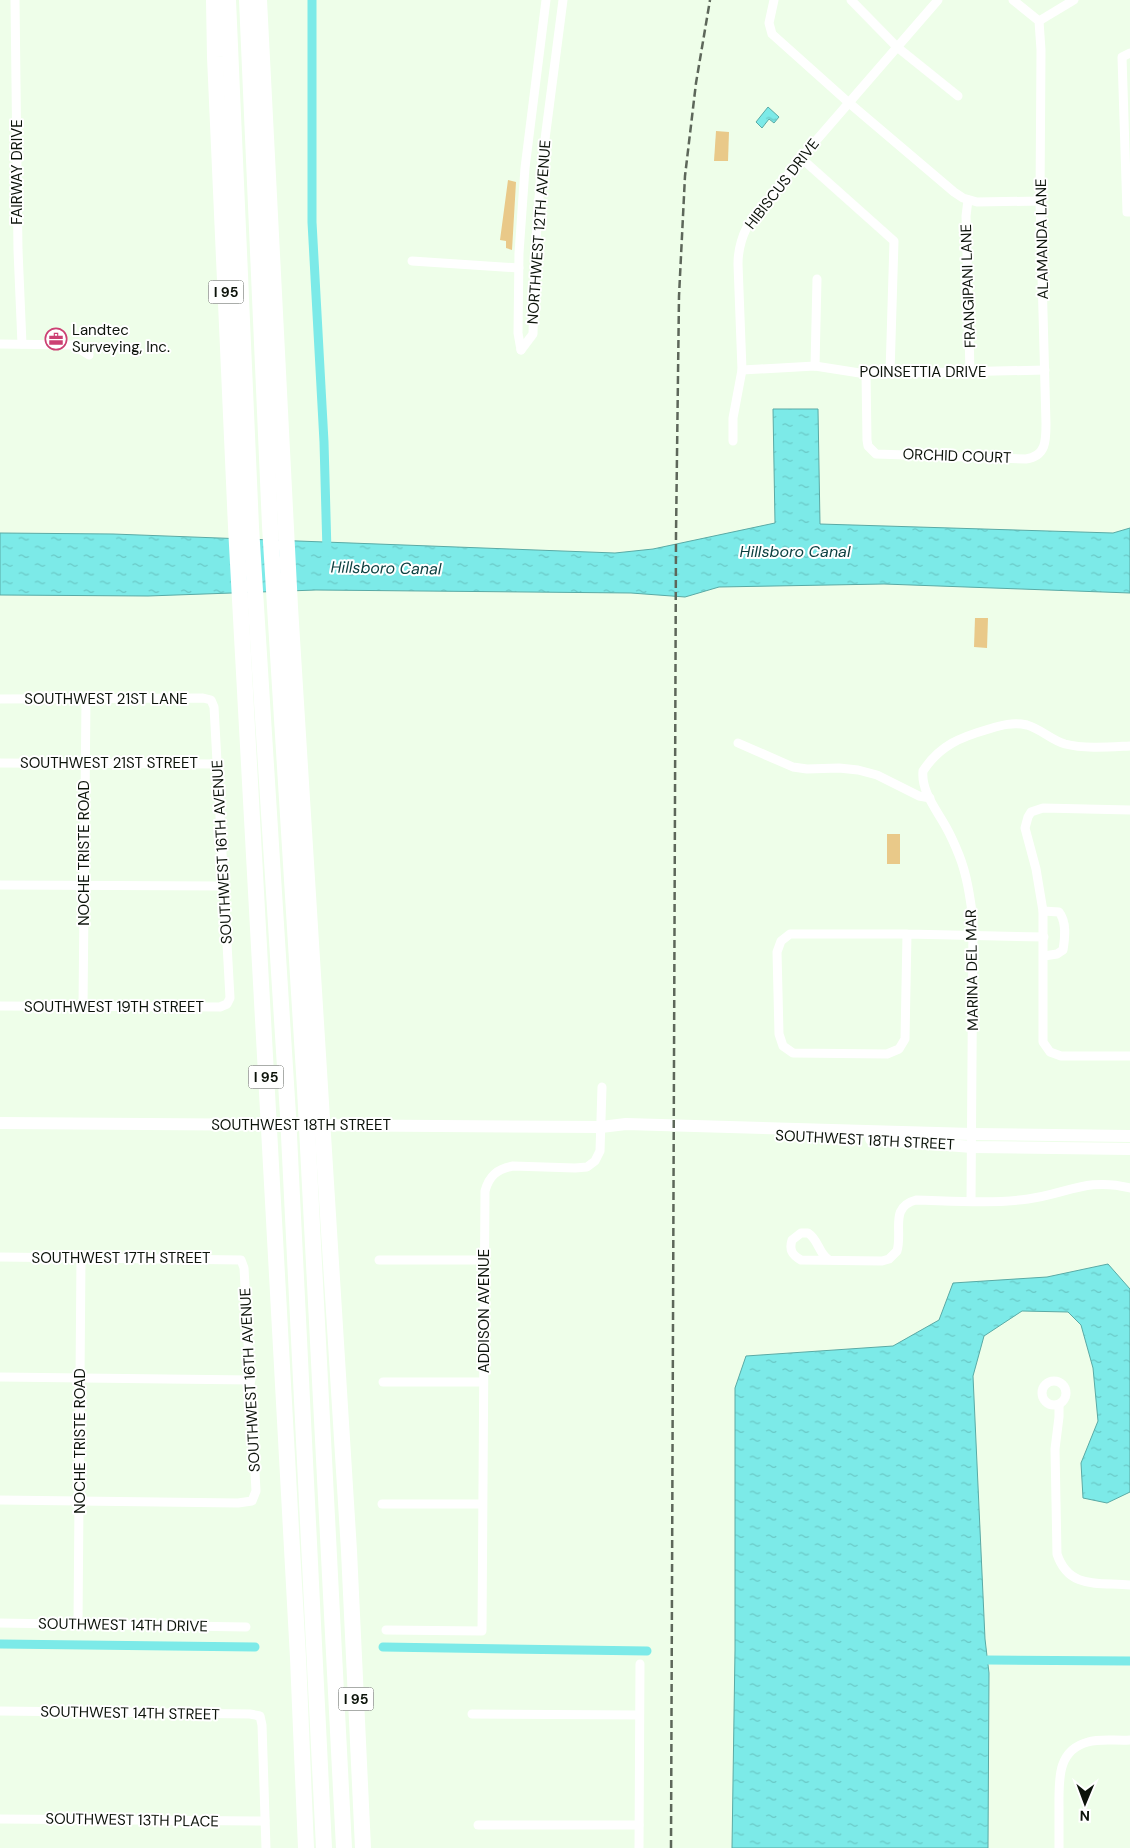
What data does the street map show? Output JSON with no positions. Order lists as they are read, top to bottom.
{
  "streets": {
    "highway": ["I 95"],
    "main road": ["SOUTHWEST 18TH STREET"],
    "street": [
      "FAIRWAY DRIVE",
      "HIBISCUS DRIVE",
      "NORTHWEST 12TH AVENUE",
      "ALAMANDA LANE",
      "FRANGIPANI LANE",
      "POINSETTIA DRIVE",
      "ORCHID COURT",
      "SOUTHWEST 21ST LANE",
      "SOUTHWEST 21ST STREET",
      "SOUTHWEST 16TH AVENUE",
      "NOCHE TRISTE ROAD",
      "MARINA DEL MAR",
      "SOUTHWEST 19TH STREET",
      "SOUTHWEST 17TH STREET",
      "ADDISON AVENUE",
      "SOUTHWEST 14TH DRIVE",
      "SOUTHWEST 14TH STREET",
      "SOUTHWEST 13TH PLACE"
    ]
  },
  "crossings": [
    ["HIBISCUS DRIVE", "POINSETTIA DRIVE"],
    ["ALAMANDA LANE", "POINSETTIA DRIVE"],
    ["ALAMANDA LANE", "ORCHID COURT"],
    ["FRANGIPANI LANE", "POINSETTIA DRIVE"],
    ["POINSETTIA DRIVE", "ORCHID COURT"],
    ["SOUTHWEST 21ST LANE", "SOUTHWEST 16TH AVENUE"],
    ["SOUTHWEST 21ST LANE", "NOCHE TRISTE ROAD"],
    ["SOUTHWEST 21ST STREET", "SOUTHWEST 16TH AVENUE"],
    ["SOUTHWEST 21ST STREET", "NOCHE TRISTE ROAD"],
    ["SOUTHWEST 16TH AVENUE", "NOCHE TRISTE ROAD"],
    ["SOUTHWEST 16TH AVENUE", "SOUTHWEST 19TH STREET"],
    ["SOUTHWEST 16TH AVENUE", "SOUTHWEST 17TH STREET"],
    ["NOCHE TRISTE ROAD", "SOUTHWEST 19TH STREET"],
    ["NOCHE TRISTE ROAD", "SOUTHWEST 17TH STREET"],
    ["NOCHE TRISTE ROAD", "SOUTHWEST 14TH DRIVE"],
    ["MARINA DEL MAR", "SOUTHWEST 18TH STREET"],
    ["SOUTHWEST 18TH STREET", "ADDISON AVENUE"],
    ["SOUTHWEST 14TH STREET", "SOUTHWEST 13TH PLACE"]
  ],
  "water": ["Hillsboro Canal"],
  "places": {
    "office": ["Landtec Surveying, Inc."]
  },
  "north": "bottom"
}
